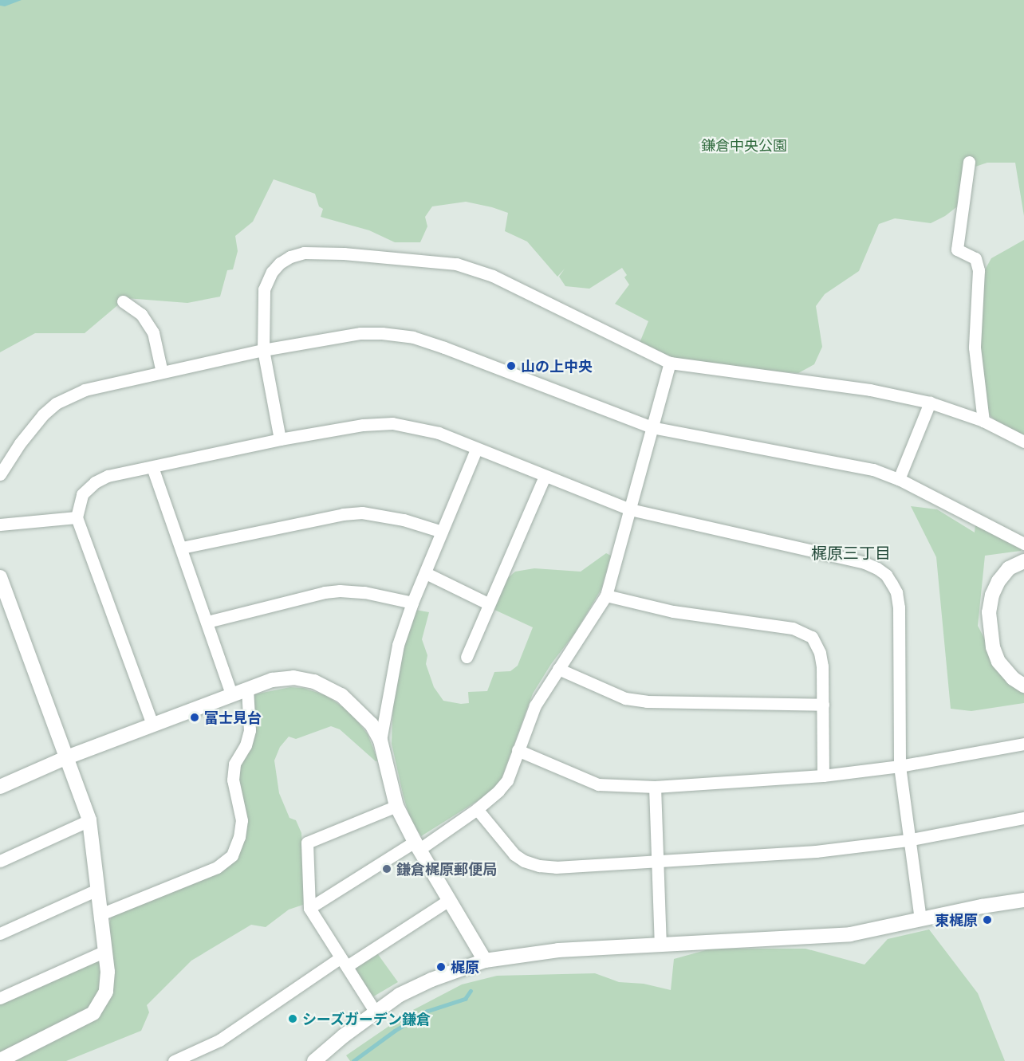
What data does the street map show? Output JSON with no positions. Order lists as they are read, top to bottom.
{
  "districts": ["梶原三丁目"],
  "parks": ["鎌倉中央公園"],
  "places": [
    "山の上中央",
    "富士見台",
    "鎌倉梶原郵便局",
    "東梶原",
    "梶原",
    "シーズガーデン鎌倉"
  ]
}
